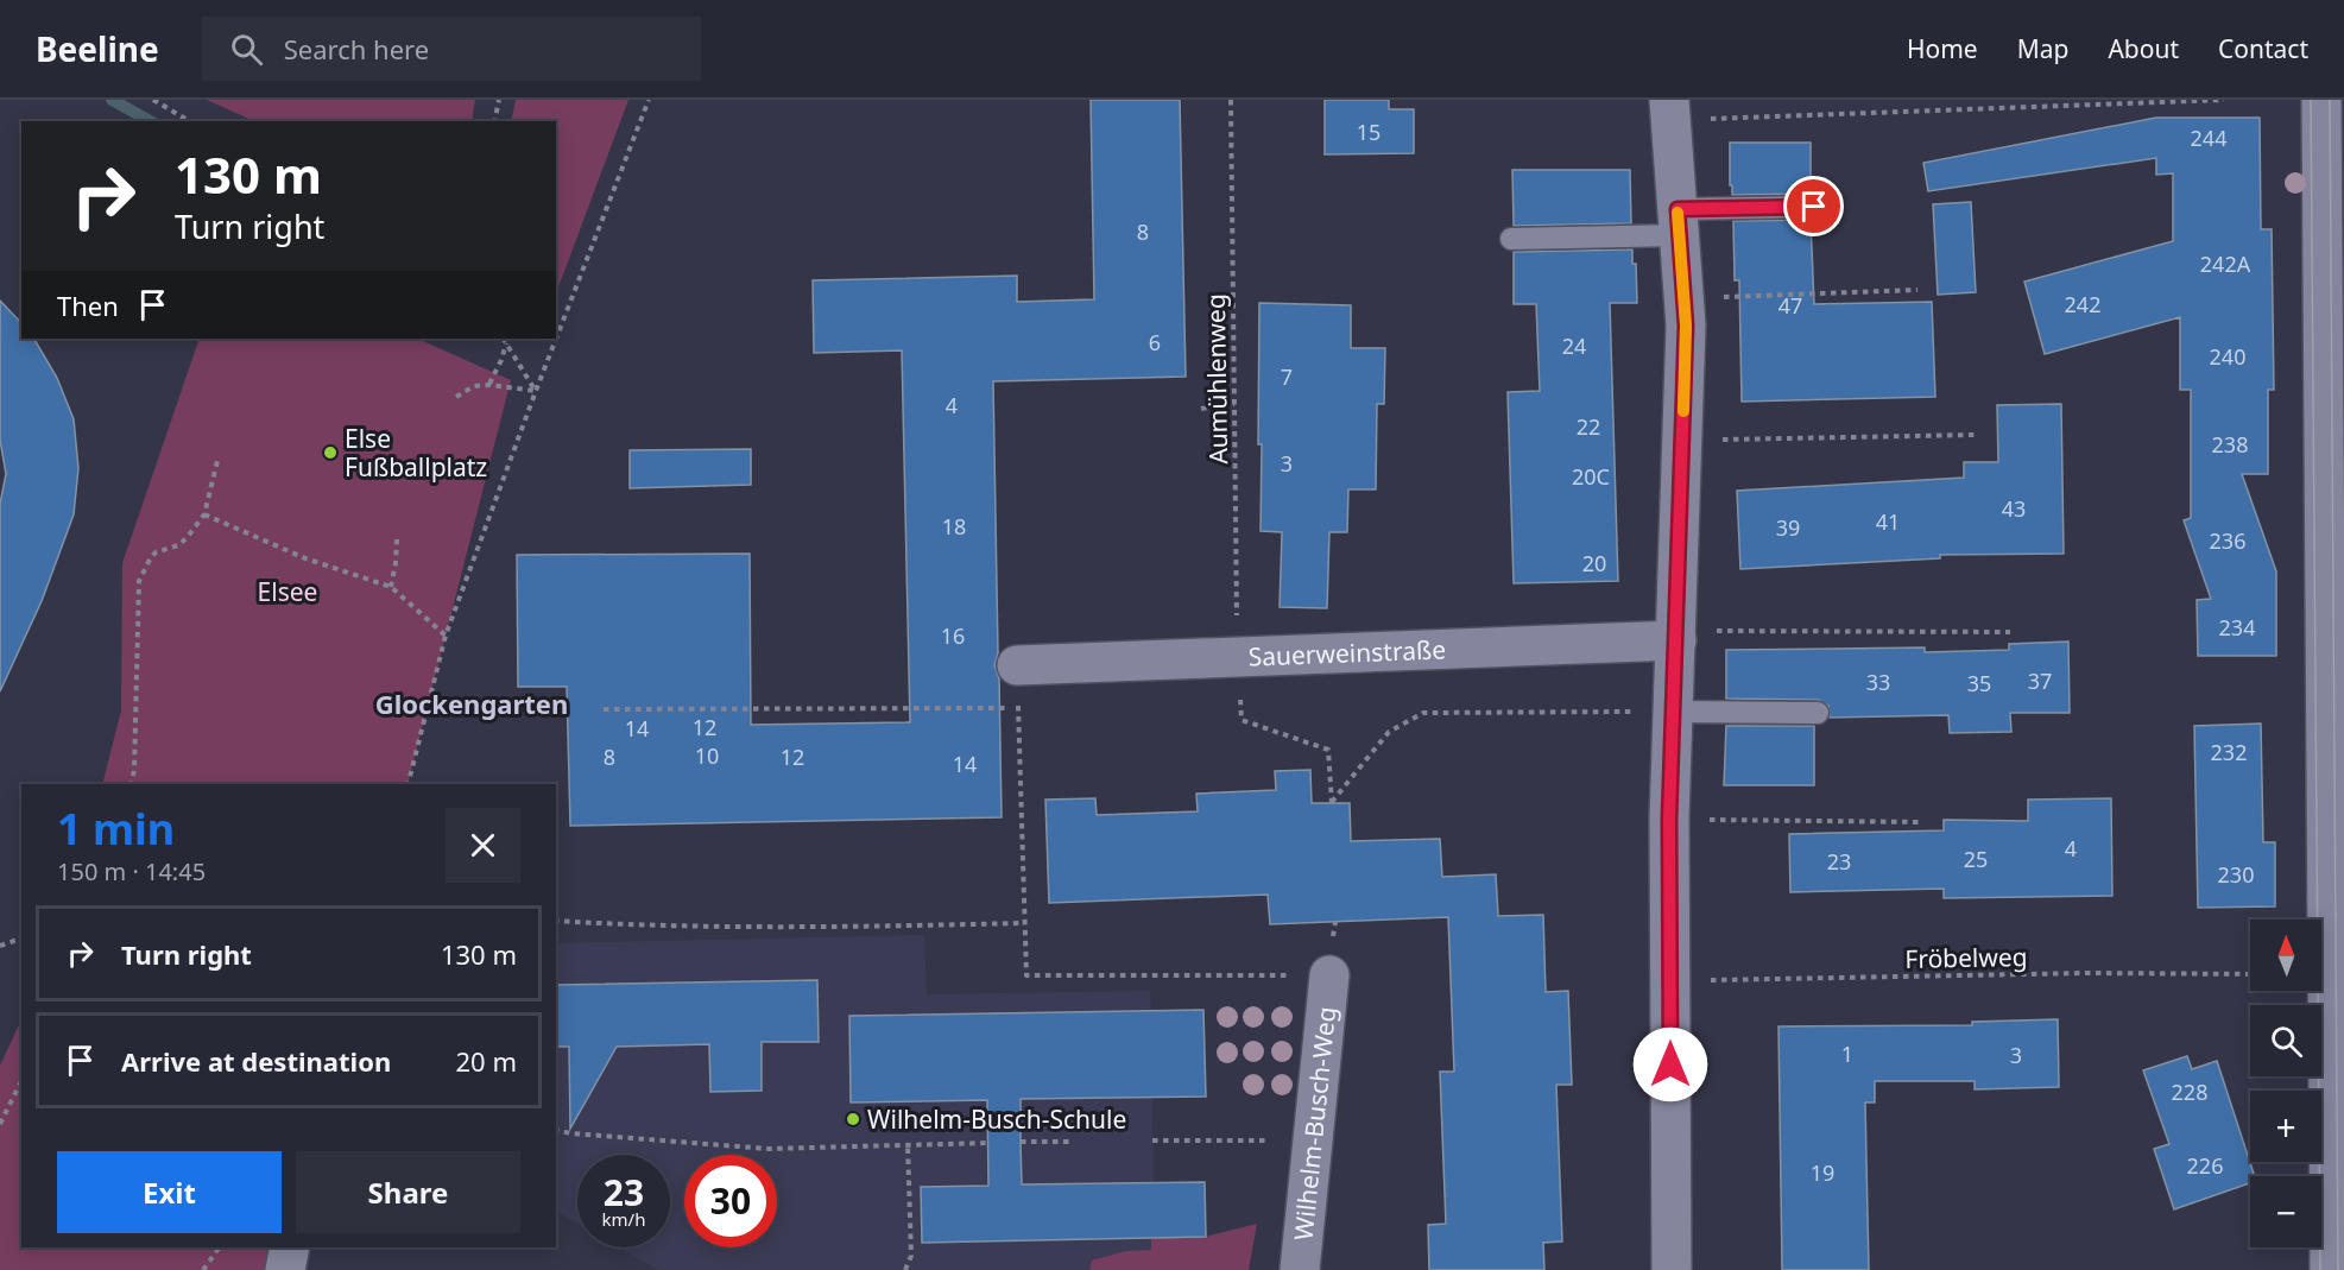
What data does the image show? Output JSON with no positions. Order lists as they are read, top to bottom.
{
  "streets": {
    "street": ["Sauerweinstraße", "Wilhelm-Busch-Weg"],
    "path": ["Aumühlenweg", "Fröbelweg"]
  },
  "crossings": [
    ["Aumühlenweg", "Sauerweinstraße"]
  ],
  "districts": ["Glockengarten"],
  "parks": ["Elsee"],
  "places": ["Else Fußballplatz", "Wilhelm-Busch-Schule"],
  "house_numbers": [
    "15",
    "244",
    "8",
    "242A",
    "242",
    "47",
    "6",
    "24",
    "240",
    "7",
    "4",
    "22",
    "238",
    "3",
    "20C",
    "43",
    "41",
    "18",
    "39",
    "236",
    "20",
    "234",
    "16",
    "37",
    "33",
    "35",
    "12",
    "14",
    "232",
    "10",
    "8",
    "12",
    "14",
    "4",
    "25",
    "23",
    "230",
    "1",
    "3",
    "228",
    "226",
    "19"
  ],
  "north": "top",
  "page": {
    "header": "Beeline",
    "search": "Search here",
    "nav": [
      "Home",
      "Map",
      "About",
      "Contact"
    ],
    "turn": ["130 m", "Turn right"],
    "then": "Then",
    "heading": ["1 min", "150 m · 14:45"],
    "list": [
      {
        "name": "Turn right",
        "value": "130 m"
      },
      {
        "name": "Arrive at destination",
        "value": "20 m"
      }
    ],
    "map_buttons": ["+", "−"],
    "buttons": ["Exit", "Share"],
    "speed": "23 km/h",
    "limit": "30"
  }
}
